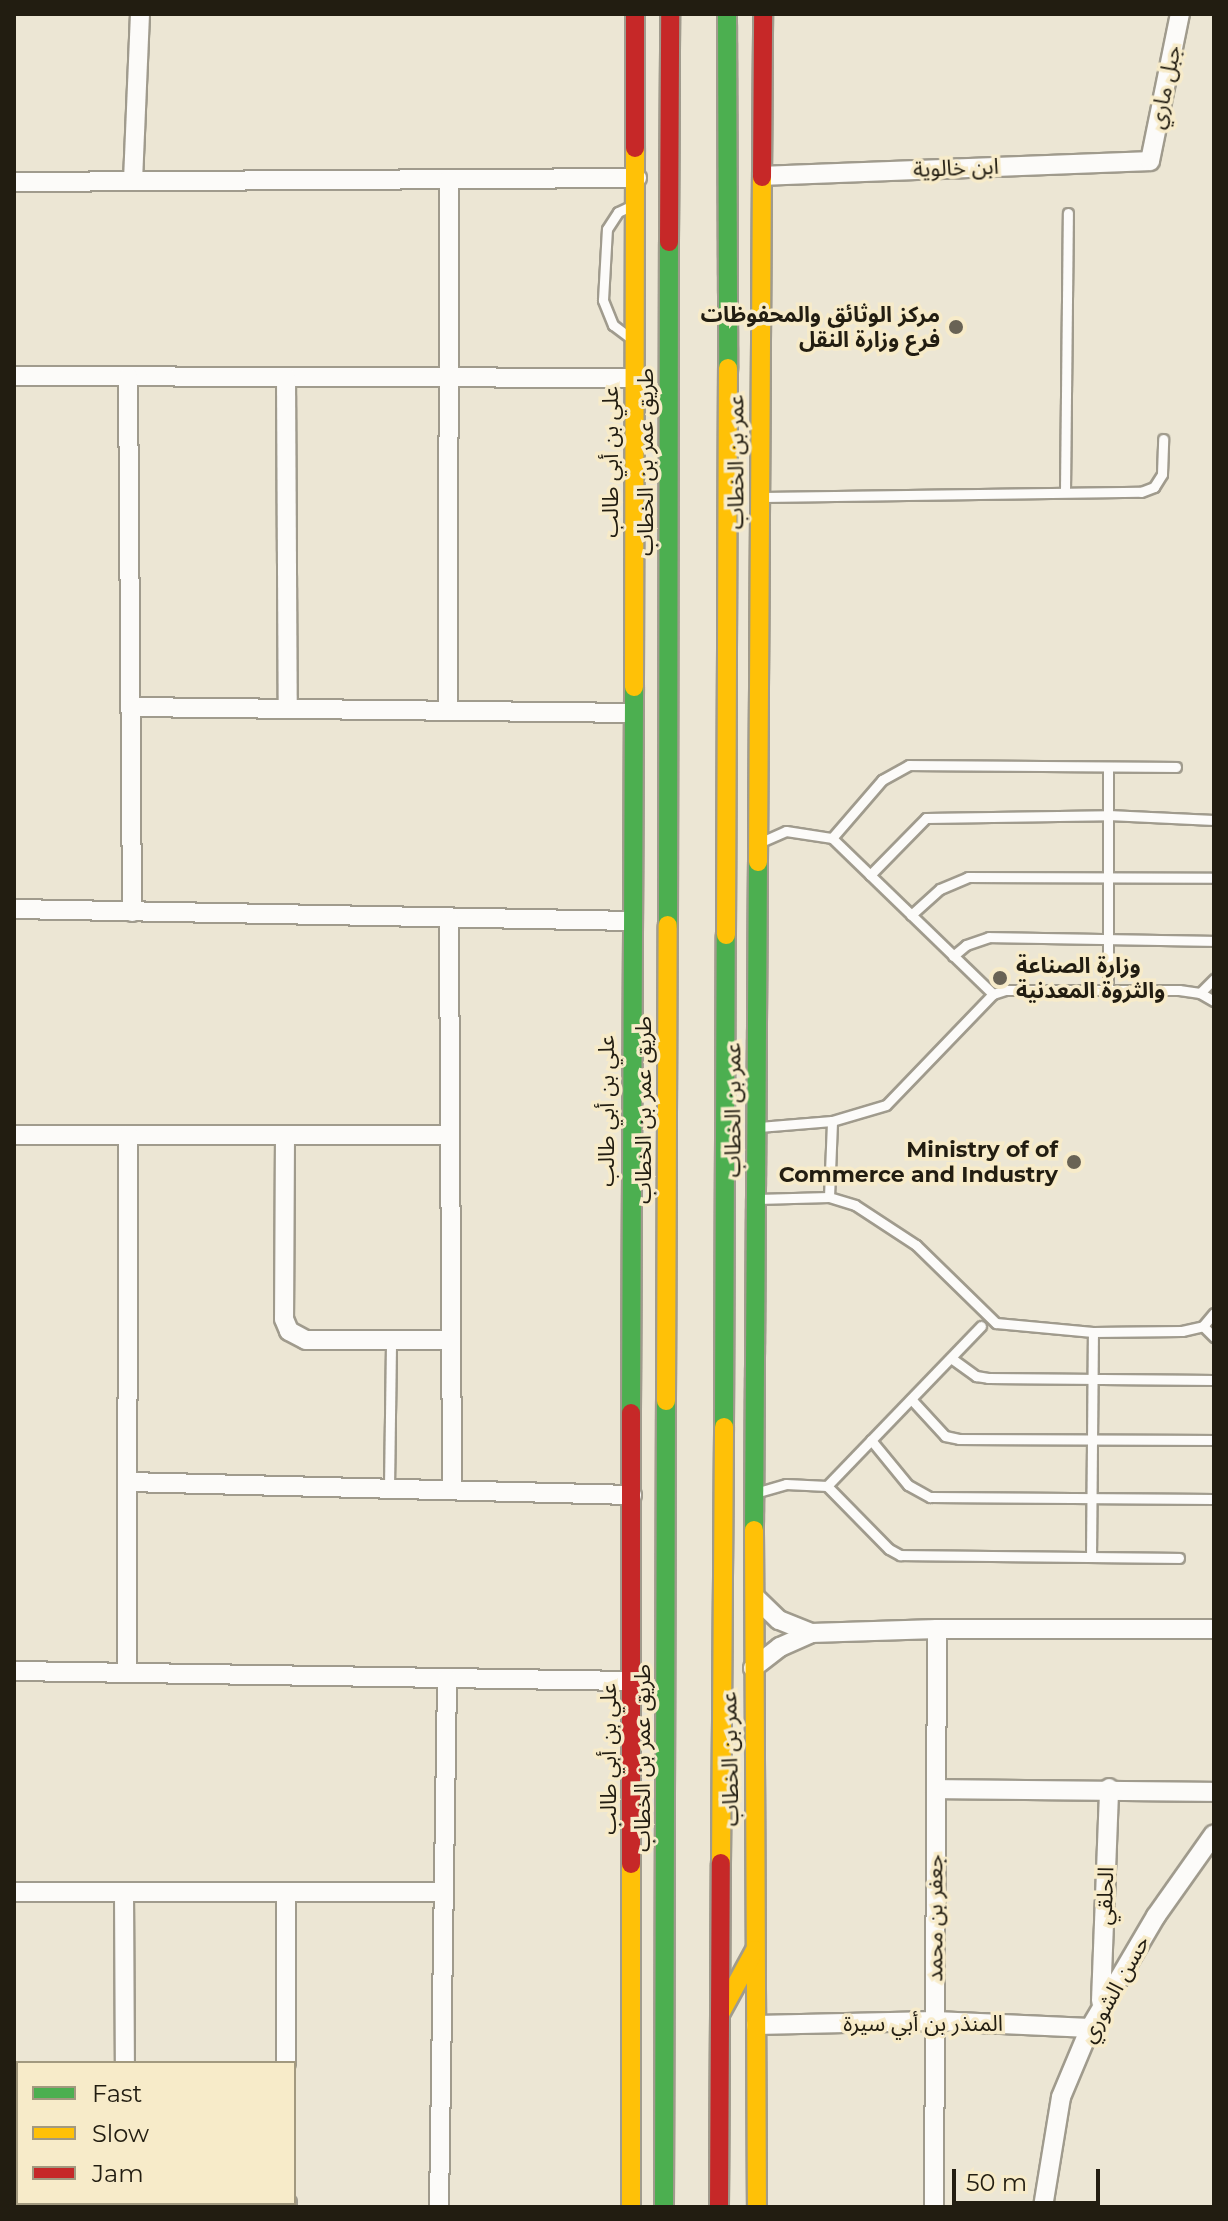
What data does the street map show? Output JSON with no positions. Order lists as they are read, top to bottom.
{
  "streets": {
    "street": [
      "جبل ماري",
      "ابن خالوية",
      "علي بن أبي طالب",
      "طريق عمر بن الخطاب",
      "عمر بن الخطاب",
      "الحلقي",
      "جعفر بن محمد",
      "حسن الشوري",
      "المنذر بن أبي سيرة"
    ]
  },
  "crossings": [
    ["جبل ماري", "ابن خالوية"],
    ["ابن خالوية", "عمر بن الخطاب"],
    ["عمر بن الخطاب", "المنذر بن أبي سيرة"],
    ["الحلقي", "حسن الشوري"],
    ["جعفر بن محمد", "المنذر بن أبي سيرة"],
    ["حسن الشوري", "المنذر بن أبي سيرة"]
  ],
  "places": ["مركز الوثائق والمحفوظات فرع وزارة النقل", "وزارة الصناعة والثروة المعدنية", "Ministry of of Commerce and Industry"],
  "legend": ["Fast", "Slow", "Jam"],
  "scale_bar": "50 m"
}
